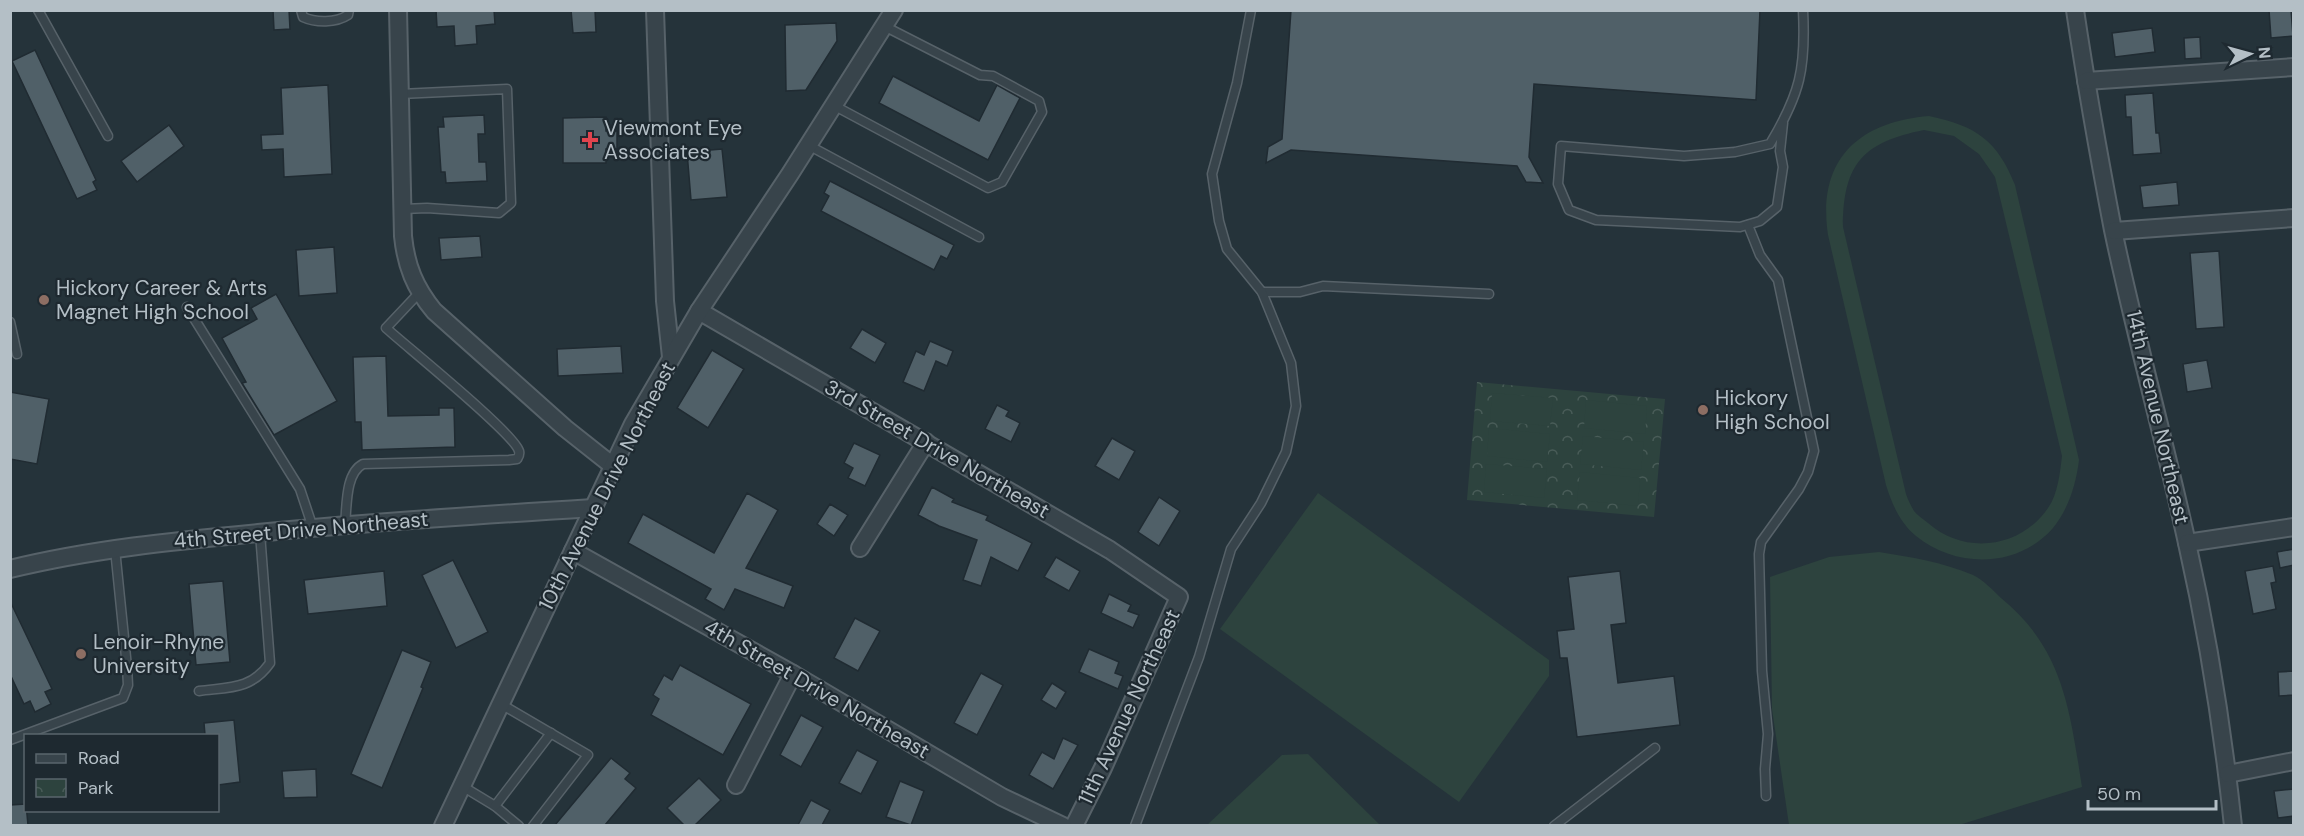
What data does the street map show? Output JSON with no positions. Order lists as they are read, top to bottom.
{
  "streets": {
    "street": [
      "14th Avenue Northeast",
      "3rd Street Drive Northeast",
      "10th Avenue Drive Northeast",
      "4th Street Drive Northeast",
      "11th Avenue Northeast"
    ]
  },
  "crossings": [
    ["3rd Street Drive Northeast", "10th Avenue Drive Northeast"],
    ["3rd Street Drive Northeast", "11th Avenue Northeast"],
    ["10th Avenue Drive Northeast", "4th Street Drive Northeast"]
  ],
  "places": {
    "health": ["Viewmont Eye Associates"],
    "other": ["Hickory Career & Arts Magnet High School", "Hickory High School", "Lenoir-Rhyne University"]
  },
  "legend": ["Road", "Park"],
  "scale_bar": "50 m",
  "north": "right"
}
